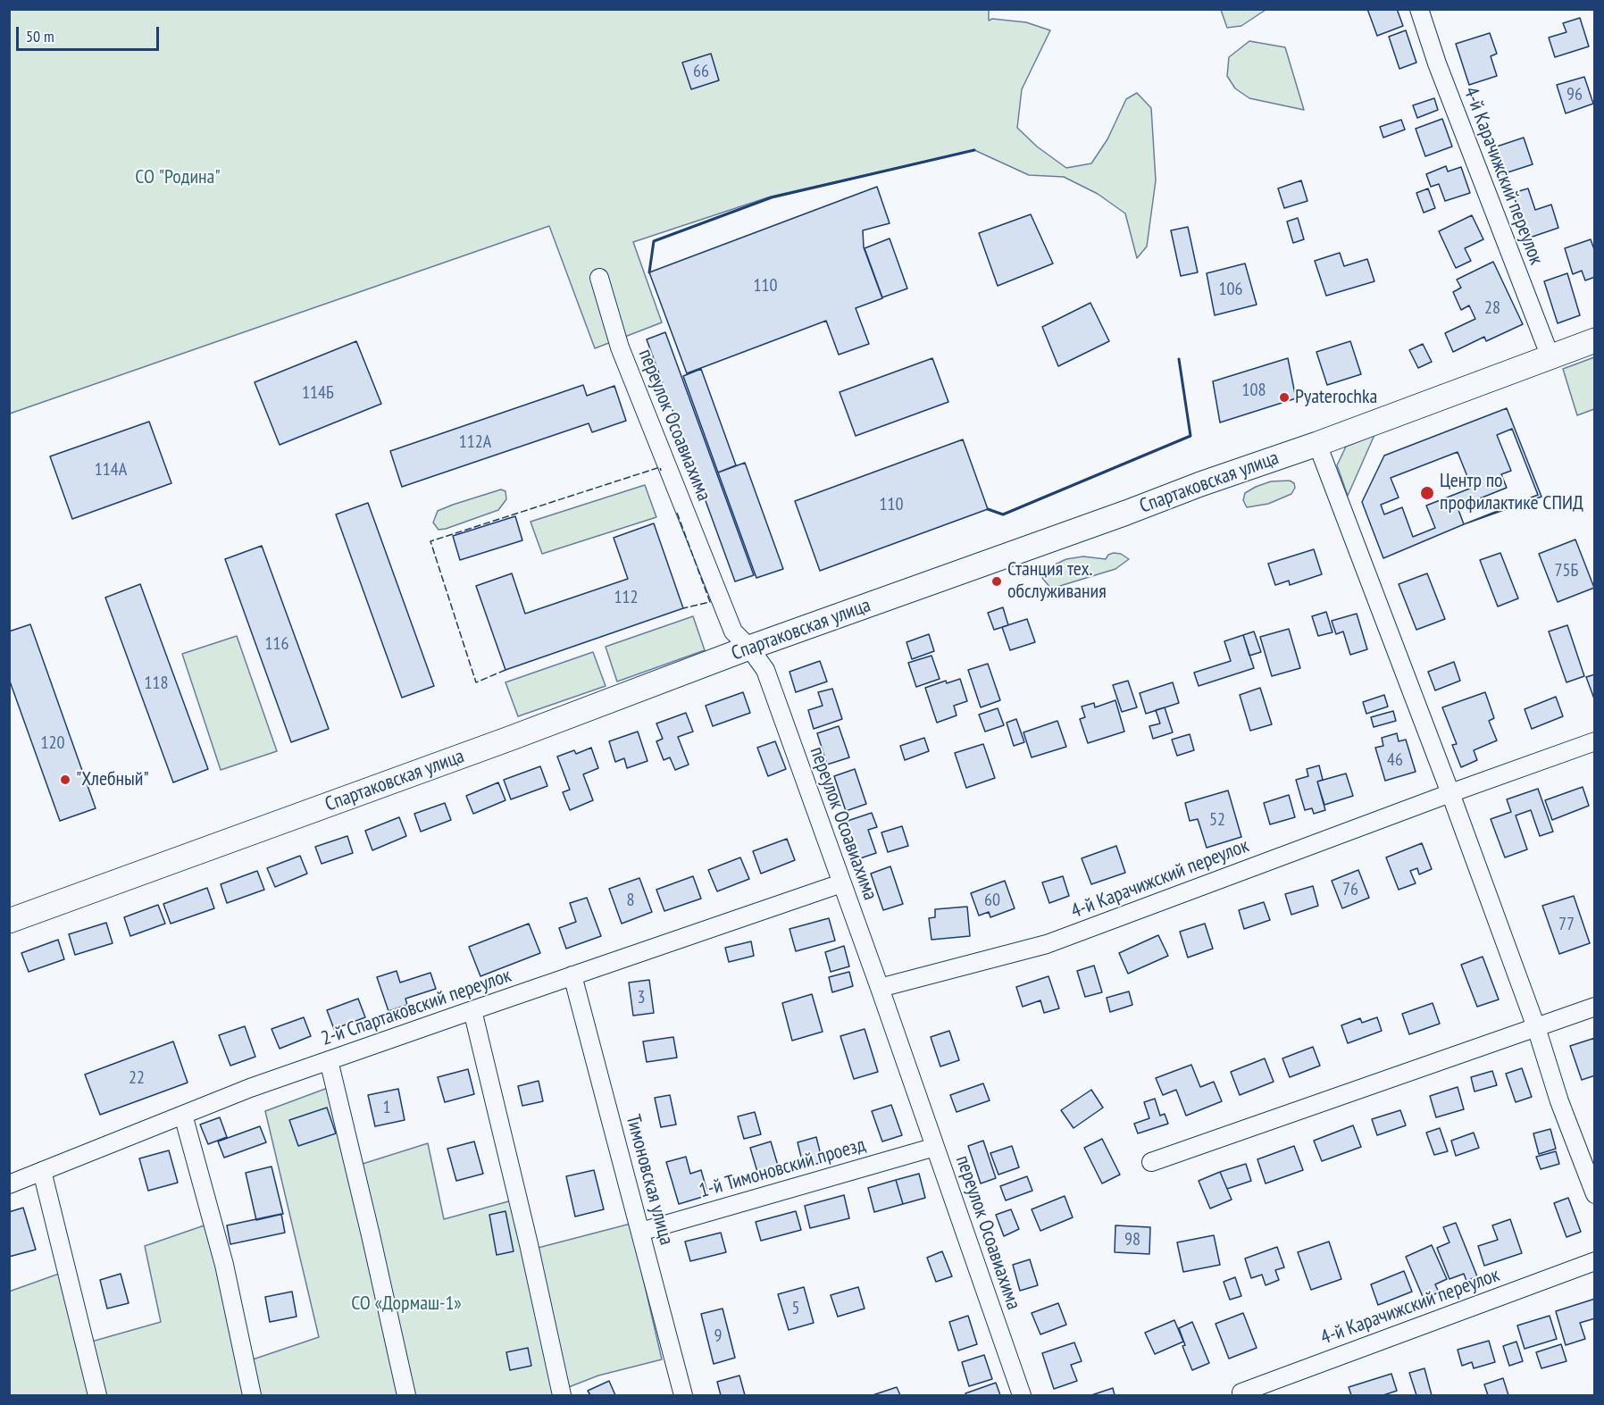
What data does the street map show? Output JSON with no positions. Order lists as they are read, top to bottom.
{
  "streets": {
    "street": [
      "4-й Карачижский переулок",
      "переулок Осоавиахима",
      "Спартаковская улица",
      "2-й Спартаковский переулок",
      "1-й Тимоновский проезд",
      "Тимоновская улица"
    ]
  },
  "crossings": [
    ["4-й Карачижский переулок", "переулок Осоавиахима"],
    ["4-й Карачижский переулок", "Спартаковская улица"],
    ["переулок Осоавиахима", "Спартаковская улица"],
    ["переулок Осоавиахима", "2-й Спартаковский переулок"],
    ["переулок Осоавиахима", "1-й Тимоновский проезд"],
    ["2-й Спартаковский переулок", "Тимоновская улица"],
    ["1-й Тимоновский проезд", "Тимоновская улица"]
  ],
  "parks": ["СО \"Родина\"", "СО «Дормаш-1»"],
  "places": [
    "Pyaterochka",
    "Центр по профилактике СПИД",
    "Станция тех. обслуживания",
    "\"Хлебный\""
  ],
  "house_numbers": [
    "66",
    "96",
    "110",
    "106",
    "28",
    "108",
    "114Б",
    "112А",
    "114А",
    "110",
    "75Б",
    "112",
    "116",
    "118",
    "120",
    "46",
    "52",
    "76",
    "8",
    "60",
    "77",
    "3",
    "22",
    "1",
    "98",
    "5",
    "9"
  ],
  "scale_bar": "50 m"
}
